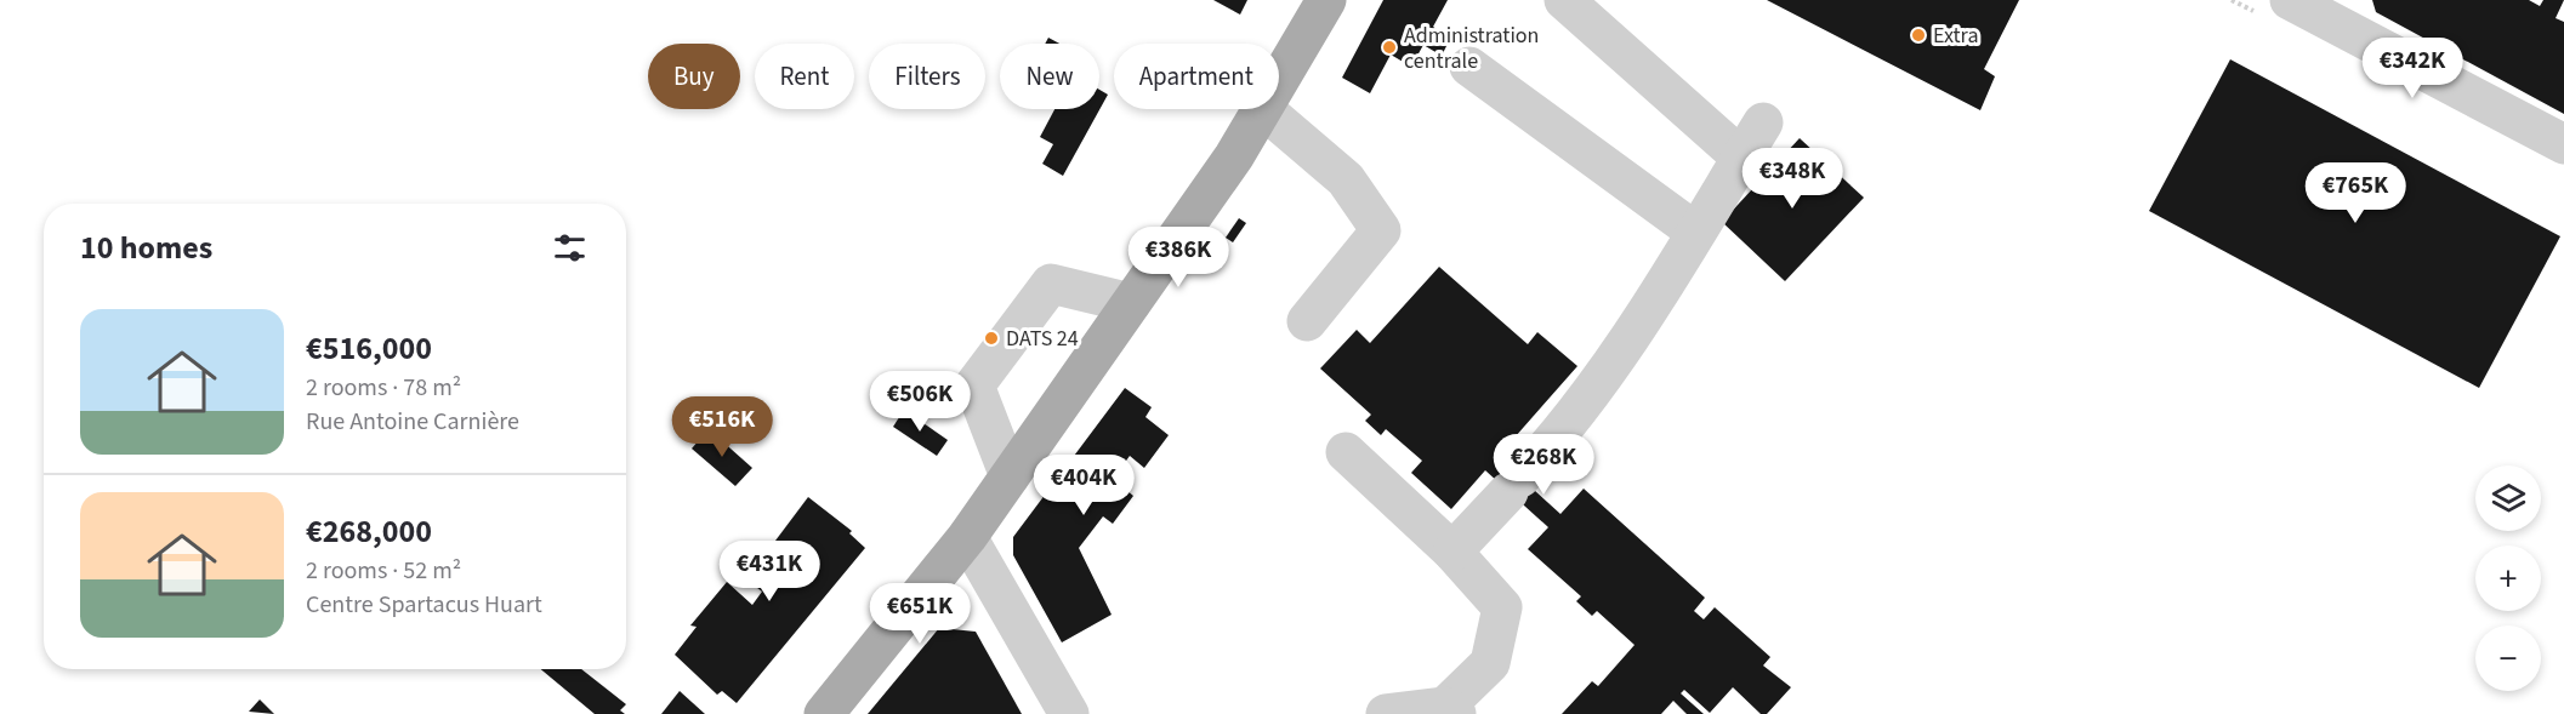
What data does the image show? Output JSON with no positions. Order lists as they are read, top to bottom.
{
  "places": ["Extra", "Administration centrale", "DATS 24"],
  "page": {
    "price": [
      "€342K",
      "€348K",
      "€765K",
      "€386K",
      "€506K",
      "€516K",
      "€268K",
      "€404K",
      "€431K",
      "€651K"
    ],
    "chip": [
      "Buy",
      "Rent",
      "Filters",
      "New",
      "Apartment"
    ],
    "heading": "10 homes",
    "list": [
      {
        "name": "€516,000",
        "note": "2 rooms · 78 m² · Rue Antoine Carnière"
      },
      {
        "name": "€268,000",
        "note": "2 rooms · 52 m² · Centre Spartacus Huart"
      }
    ],
    "map_buttons": ["+", "−"]
  }
}
